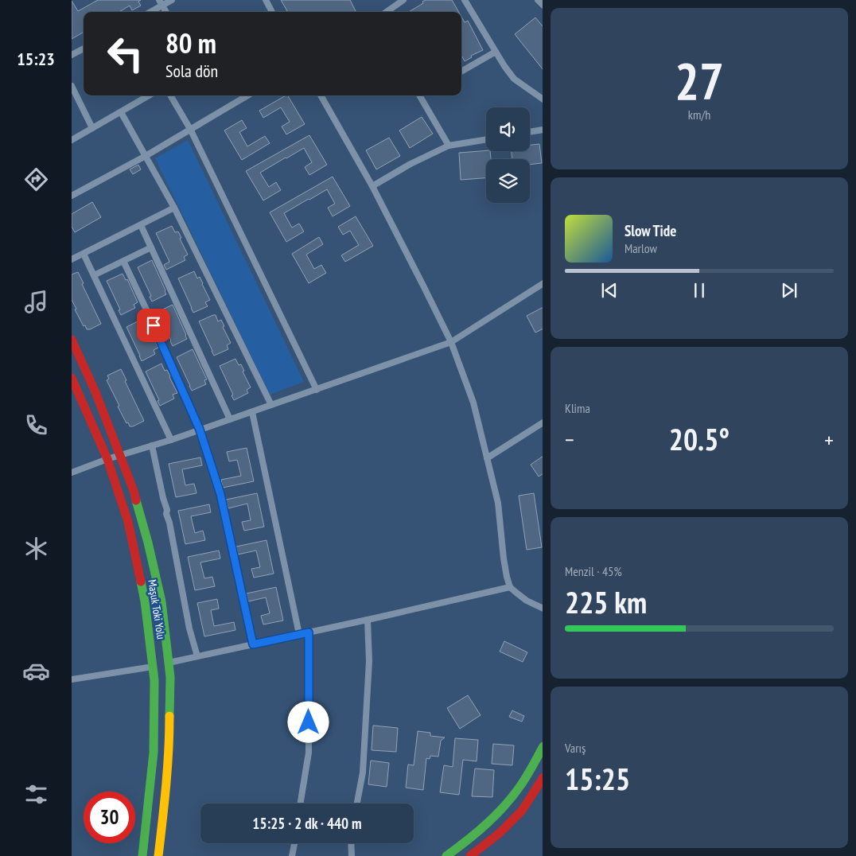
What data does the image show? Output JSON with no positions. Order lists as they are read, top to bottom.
{
  "streets": {
    "main road": ["Maşuk Toki Yolu"]
  },
  "page": {
    "tabs": "15:23",
    "tile": [
      ["27", "km/h"],
      "Klima",
      ["Menzil · 45%", "225 km"],
      ["Varış", "15:25"]
    ],
    "turn": ["80 m", "Sola dön"],
    "song": ["Slow Tide", "Marlow"],
    "heat": ["−", "20.5°", "+"],
    "limit": "30",
    "trip": "15:25 · 2 dk · 440 m"
  }
}
